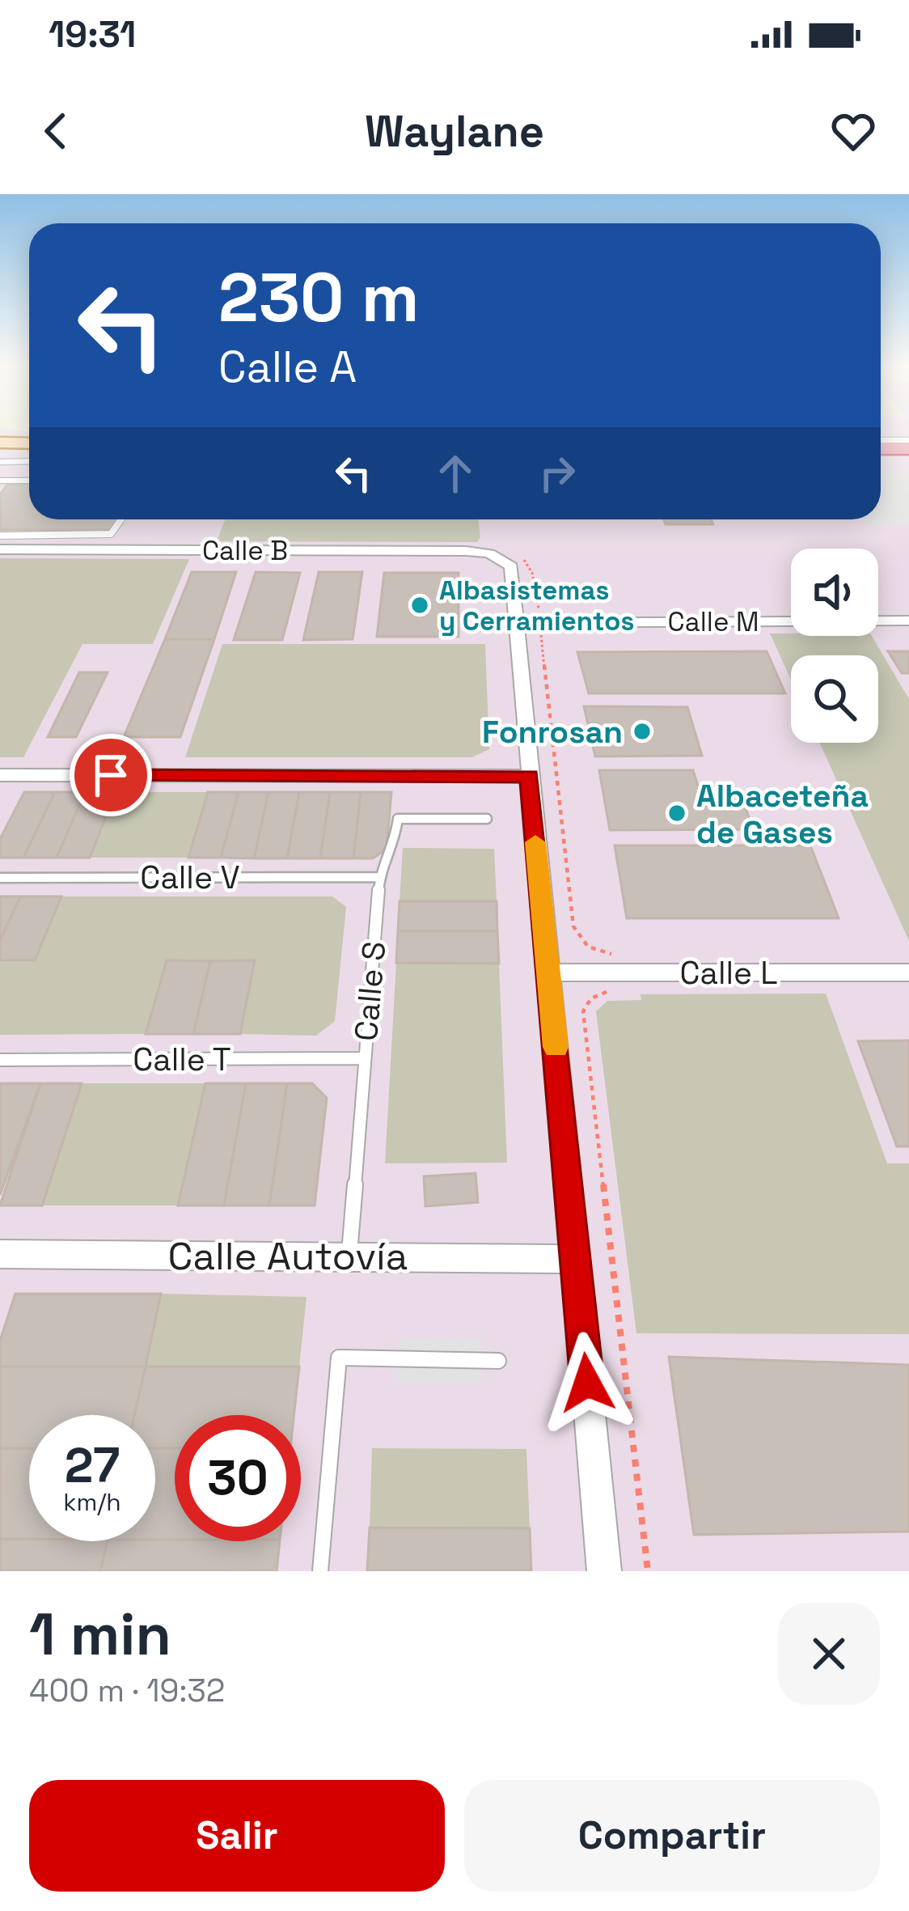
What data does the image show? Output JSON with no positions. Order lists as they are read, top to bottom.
{
  "streets": {
    "street": [
      "Calle B",
      "Calle M",
      "Calle L",
      "Calle Autovía"
    ],
    "lane": ["Calle V", "Calle S", "Calle T"]
  },
  "crossings": [
    ["Calle B", "Calle M"],
    ["Calle V", "Calle S"],
    ["Calle S", "Calle T"],
    ["Calle S", "Calle Autovía"]
  ],
  "places": ["Albasistemas y Cerramientos", "Fonrosan", "Albaceteña de Gases"],
  "page": {
    "status": "19:31",
    "header": "Waylane",
    "turn": ["230 m", "Calle A"],
    "speed": "27 km/h",
    "limit": "30",
    "heading": ["1 min", "400 m · 19:32"],
    "buttons": ["Salir", "Compartir"]
  }
}
